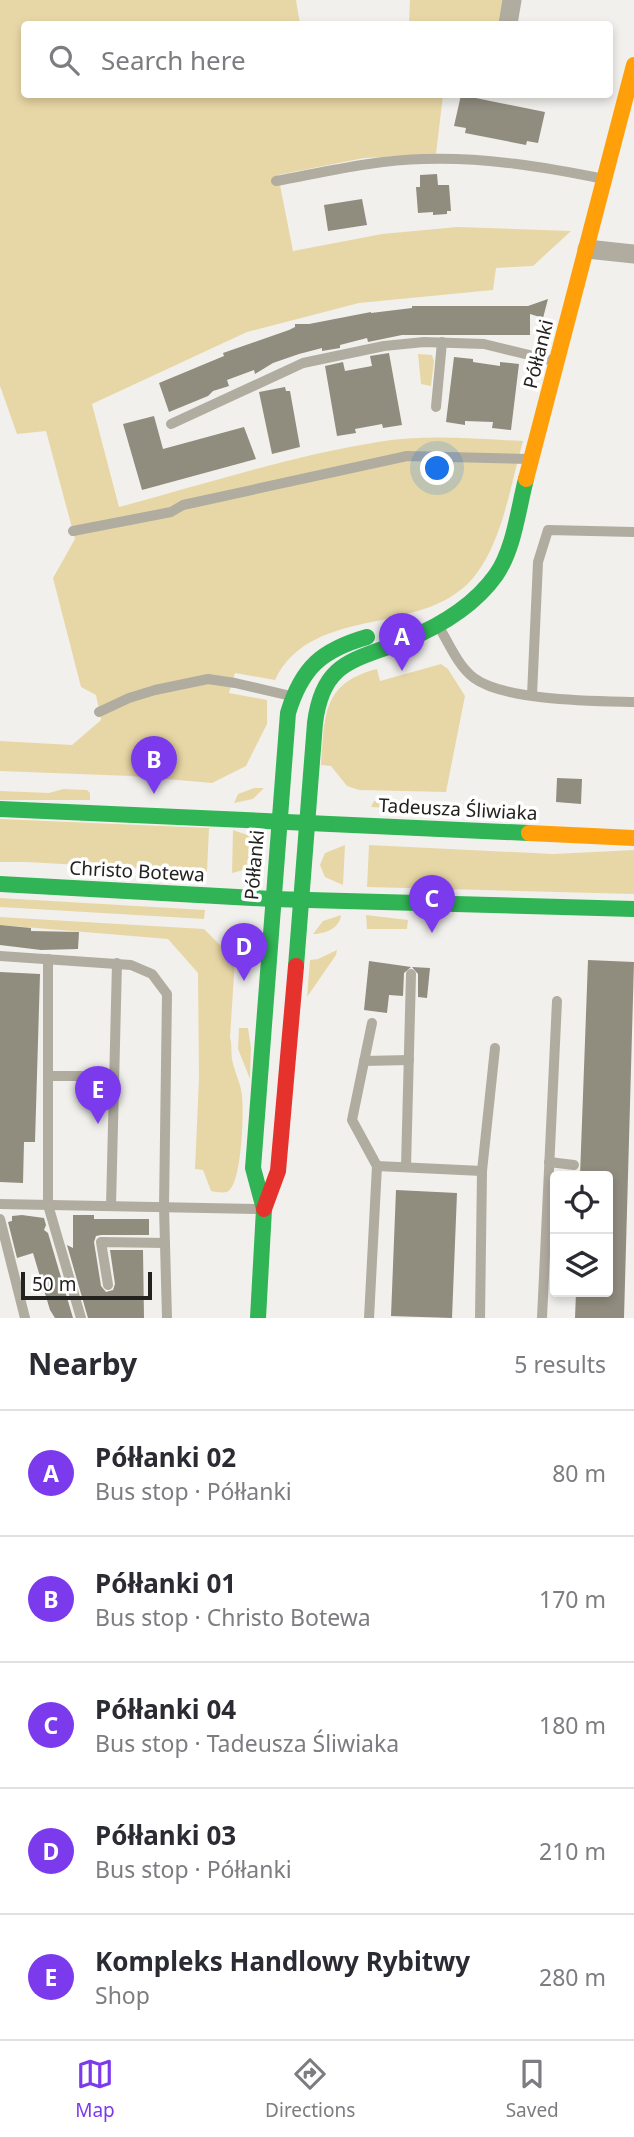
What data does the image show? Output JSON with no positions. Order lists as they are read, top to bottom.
{
  "streets": {
    "street": ["Półłanki", "Tadeusza Śliwiaka", "Christo Botewa"]
  },
  "crossings": [
    ["Półłanki", "Tadeusza Śliwiaka"],
    ["Półłanki", "Christo Botewa"]
  ],
  "scale_bar": "50 m",
  "page": {
    "search": "Search here",
    "pins": [
      "A",
      "B",
      "C",
      "D",
      "E"
    ],
    "scale": "50 m",
    "heading": ["Nearby", "5 results"],
    "list": [
      {
        "mark": "A",
        "name": "Półłanki 02",
        "note": "Bus stop · Półłanki",
        "value": "80 m"
      },
      {
        "mark": "B",
        "name": "Półłanki 01",
        "note": "Bus stop · Christo Botewa",
        "value": "170 m"
      },
      {
        "mark": "C",
        "name": "Półłanki 04",
        "note": "Bus stop · Tadeusza Śliwiaka",
        "value": "180 m"
      },
      {
        "mark": "D",
        "name": "Półłanki 03",
        "note": "Bus stop · Półłanki",
        "value": "210 m"
      },
      {
        "mark": "E",
        "name": "Kompleks Handlowy Rybitwy",
        "note": "Shop",
        "value": "280 m"
      }
    ],
    "nav": ["Map", "Directions", "Saved"]
  }
}
